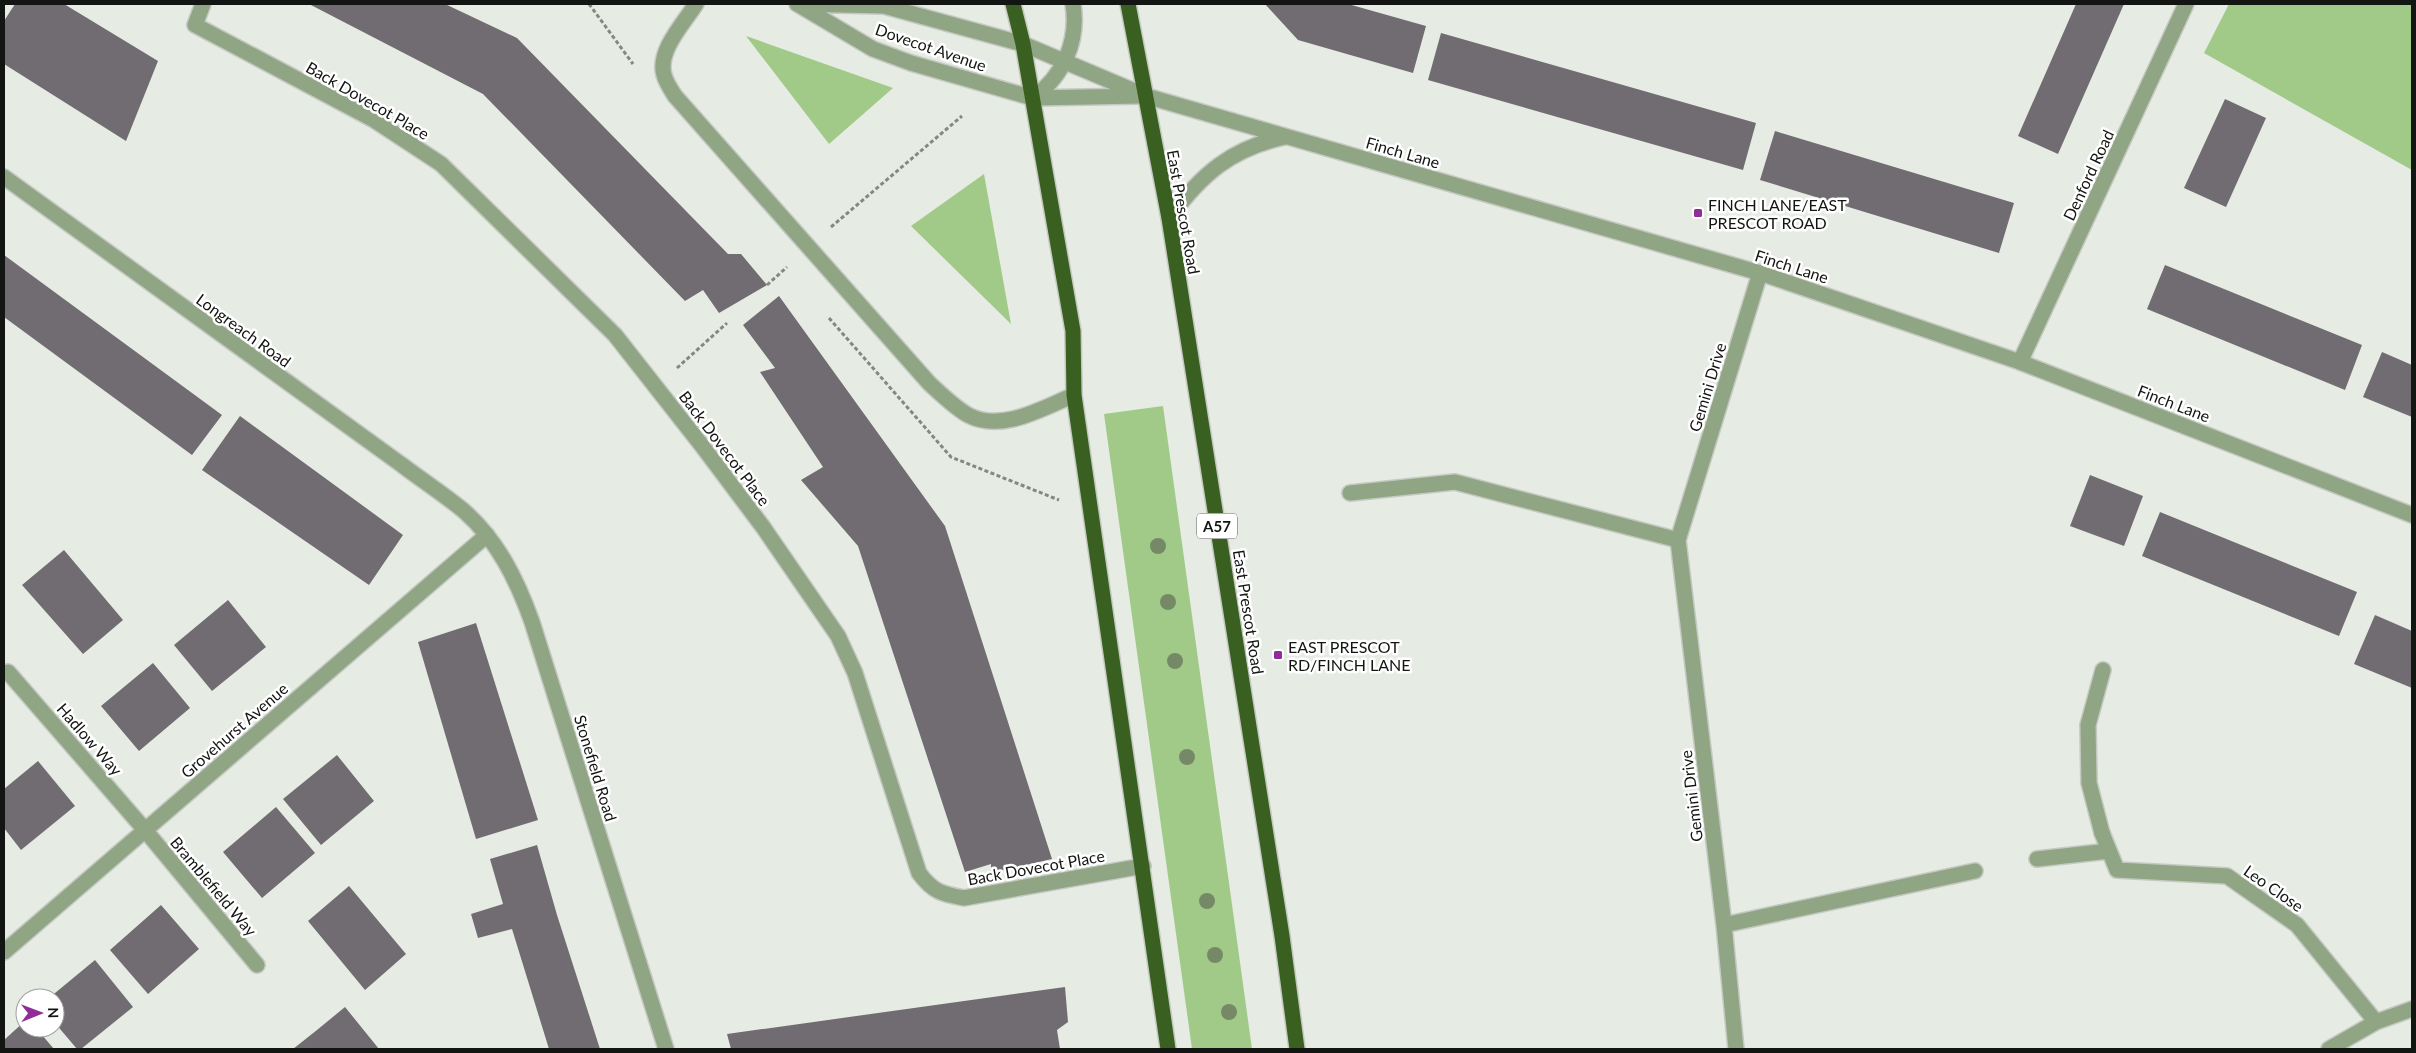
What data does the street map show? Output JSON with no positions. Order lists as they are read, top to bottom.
{
  "streets": {
    "highway": ["East Prescot Road", "A57"],
    "street": [
      "Dovecot Avenue",
      "Back Dovecot Place",
      "Finch Lane",
      "Denford Road",
      "Longreach Road",
      "Gemini Drive",
      "Grovehurst Avenue",
      "Hadlow Way",
      "Stonefield Road",
      "Bramblefield Way",
      "Leo Close"
    ]
  },
  "crossings": [
    ["Dovecot Avenue", "Finch Lane"],
    ["Finch Lane", "Denford Road"],
    ["Finch Lane", "East Prescot Road"],
    ["Finch Lane", "Gemini Drive"],
    ["Longreach Road", "Stonefield Road"],
    ["Grovehurst Avenue", "Hadlow Way"],
    ["Grovehurst Avenue", "Stonefield Road"],
    ["Grovehurst Avenue", "Bramblefield Way"],
    ["Hadlow Way", "Bramblefield Way"]
  ],
  "places": {
    "transit": ["FINCH LANE/EAST PRESCOT ROAD", "EAST PRESCOT RD/FINCH LANE"]
  },
  "north": "right"
}
